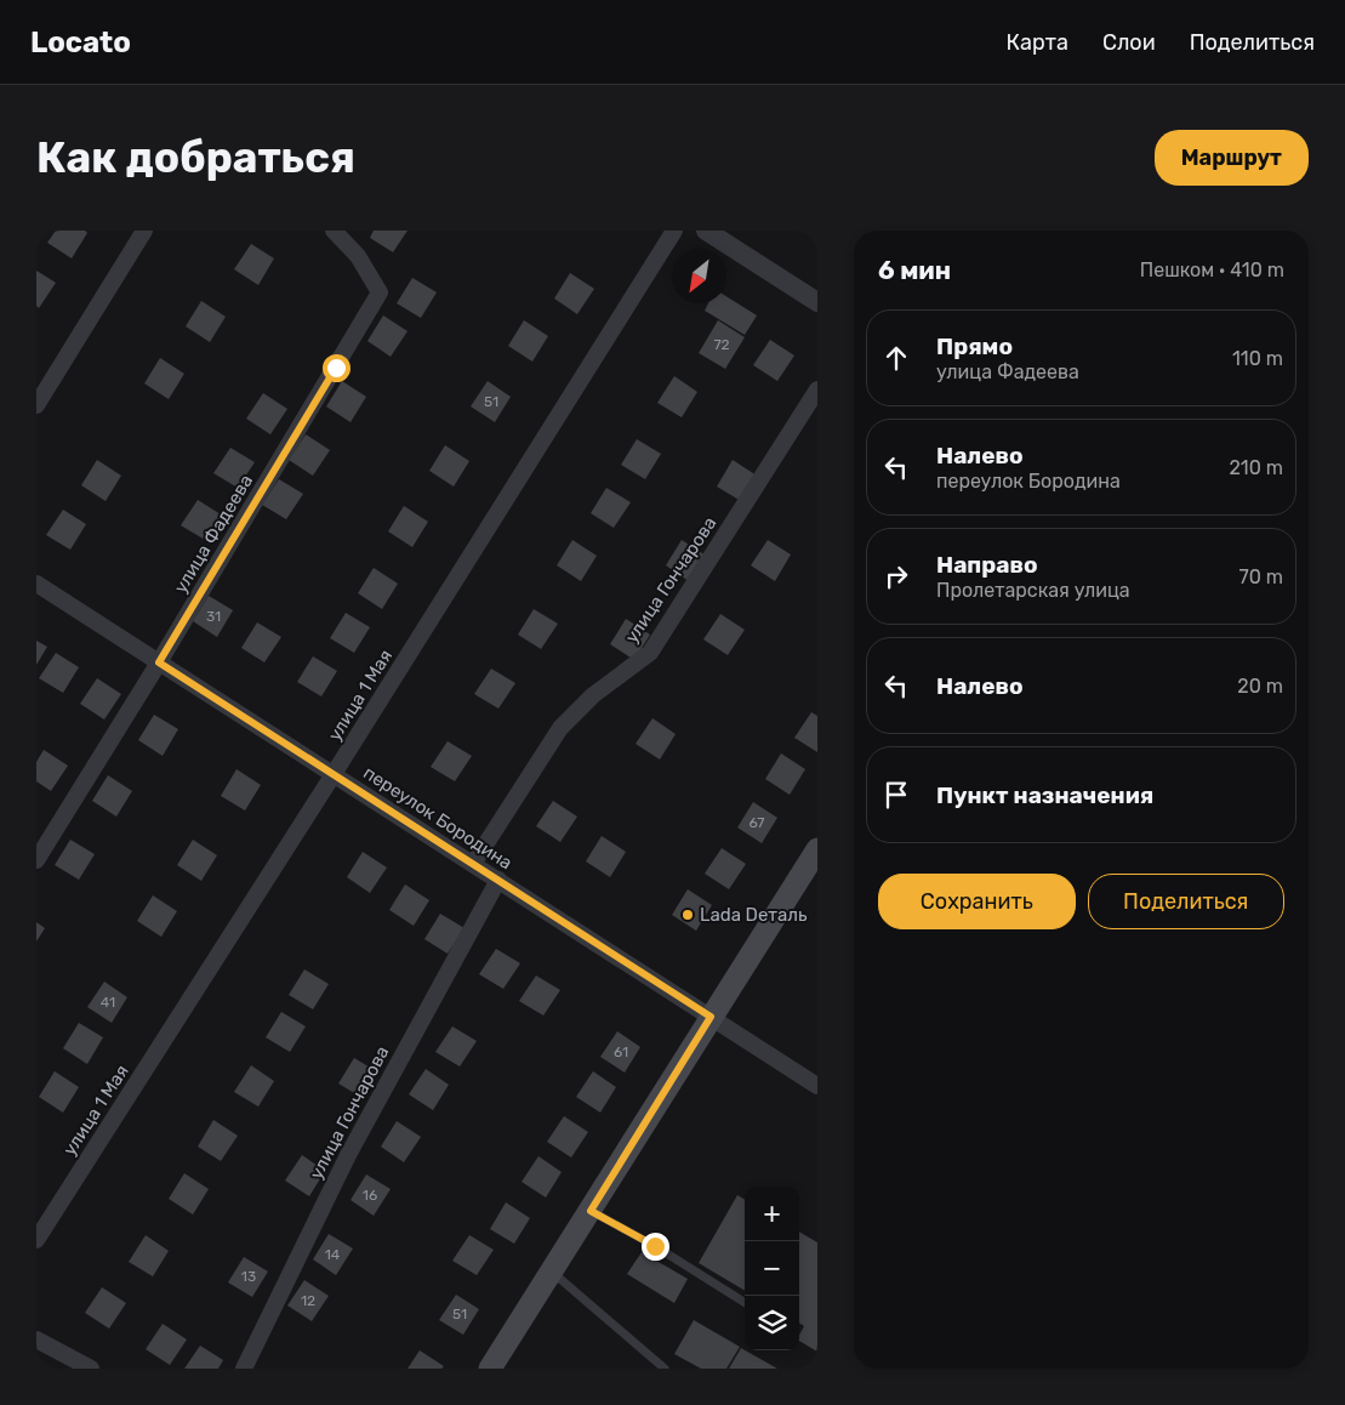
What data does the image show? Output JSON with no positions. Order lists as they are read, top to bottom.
{
  "streets": {
    "street": [
      "улица Фадеева",
      "улица Гончарова",
      "улица 1 Мая",
      "переулок Бородина"
    ]
  },
  "crossings": [
    ["улица Фадеева", "переулок Бородина"],
    ["улица Гончарова", "переулок Бородина"],
    ["улица 1 Мая", "переулок Бородина"]
  ],
  "places": ["Lada Dеталь"],
  "house_numbers": [
    "72",
    "51",
    "31",
    "67",
    "41",
    "61",
    "16",
    "14",
    "13",
    "12",
    "51"
  ],
  "north": "bottom left",
  "page": {
    "header": "Locato",
    "nav": ["Карта", "Слои", "Поделиться"],
    "buttons": [
      "Маршрут",
      ["Сохранить", "Поделиться"]
    ],
    "title": "Как добраться",
    "heading": ["6 мин", "Пешком · 410 m"],
    "list": [
      ["Прямо", "улица Фадеева", "110 m"],
      ["Налево", "переулок Бородина", "210 m"],
      ["Направо", "Пролетарская улица", "70 m"],
      ["Налево", "20 m"],
      "Пункт назначения"
    ],
    "map_buttons": ["+", "−"]
  }
}
